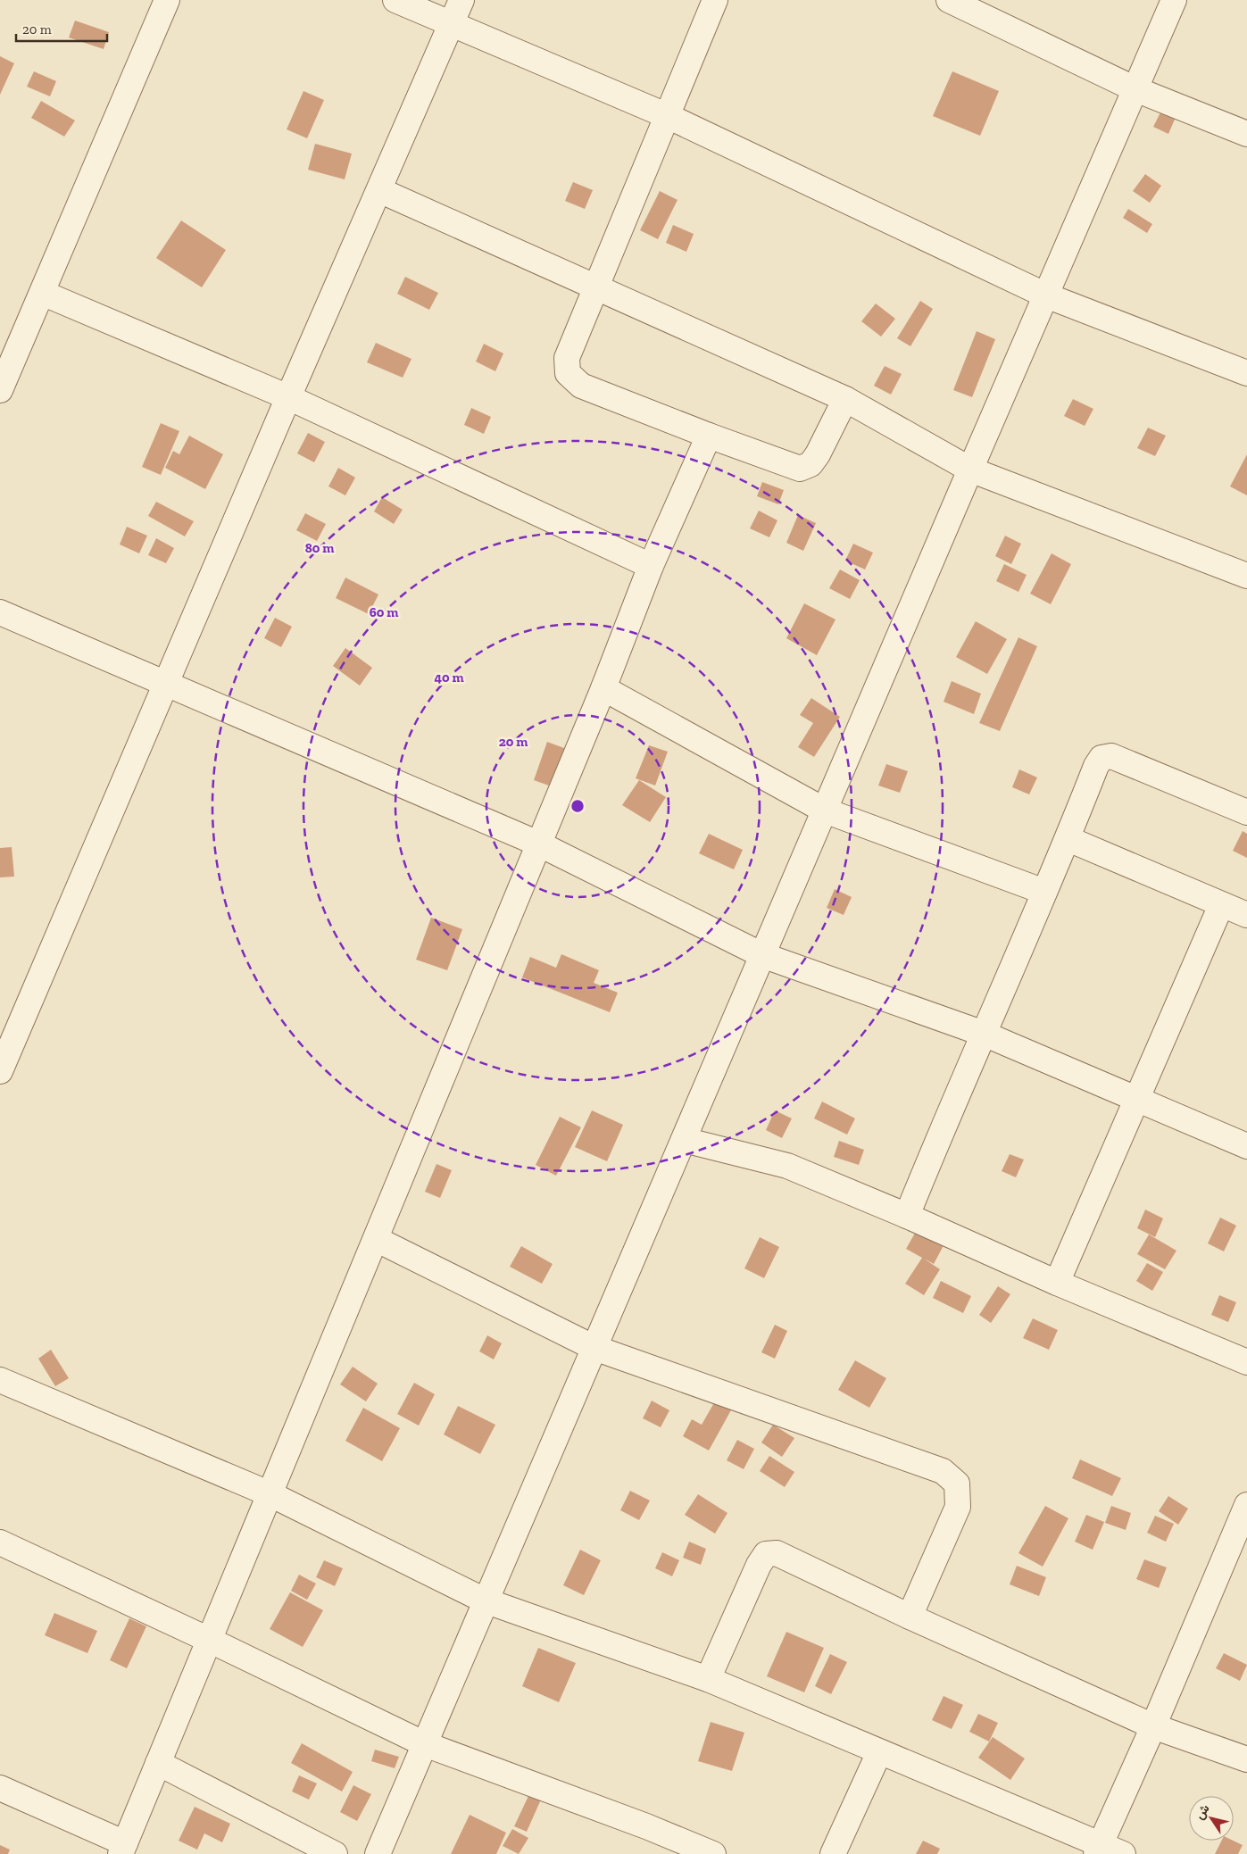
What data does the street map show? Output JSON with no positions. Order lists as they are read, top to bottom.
{
  "scale_bar": "20 m",
  "north": "top left",
  "rings": [
    "80 m",
    "60 m",
    "40 m",
    "20 m"
  ]
}
